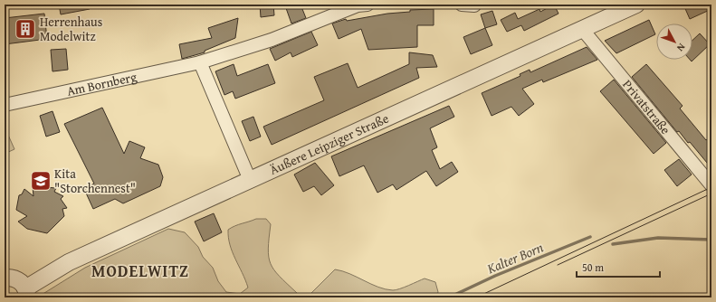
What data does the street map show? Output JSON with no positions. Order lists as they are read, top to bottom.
{
  "streets": {
    "street": ["Am Bornberg", "Privatstraße", "Äußere Leipziger Straße"]
  },
  "crossings": [
    ["Privatstraße", "Äußere Leipziger Straße"]
  ],
  "districts": ["MODELWITZ"],
  "water": ["Kalter Born"],
  "places": {
    "building": ["Herrenhaus Modelwitz"],
    "school or university": ["Kita \"Storchennest\""]
  },
  "scale_bar": "50 m",
  "north": "bottom right"
}
